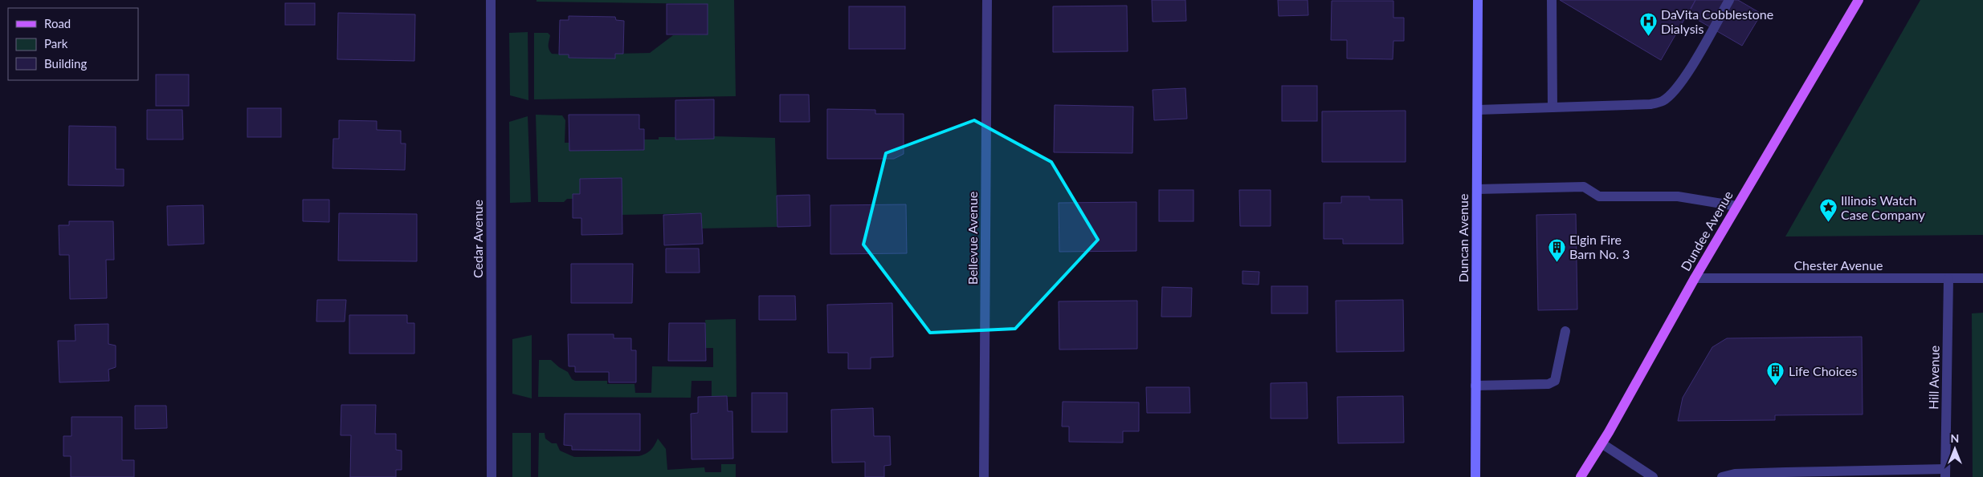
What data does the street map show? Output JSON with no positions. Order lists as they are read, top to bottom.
{
  "streets": {
    "main road": ["Dundee Avenue"],
    "street": [
      "Bellevue Avenue",
      "Duncan Avenue",
      "Cedar Avenue",
      "Chester Avenue",
      "Hill Avenue"
    ]
  },
  "crossings": [
    ["Dundee Avenue", "Chester Avenue"],
    ["Chester Avenue", "Hill Avenue"]
  ],
  "places": {
    "hospital": ["DaVita Cobblestone Dialysis"],
    "place": ["Illinois Watch Case Company"],
    "building": ["Elgin Fire Barn No. 3", "Life Choices"]
  },
  "legend": ["Road", "Park", "Building"],
  "north": "top"
}
